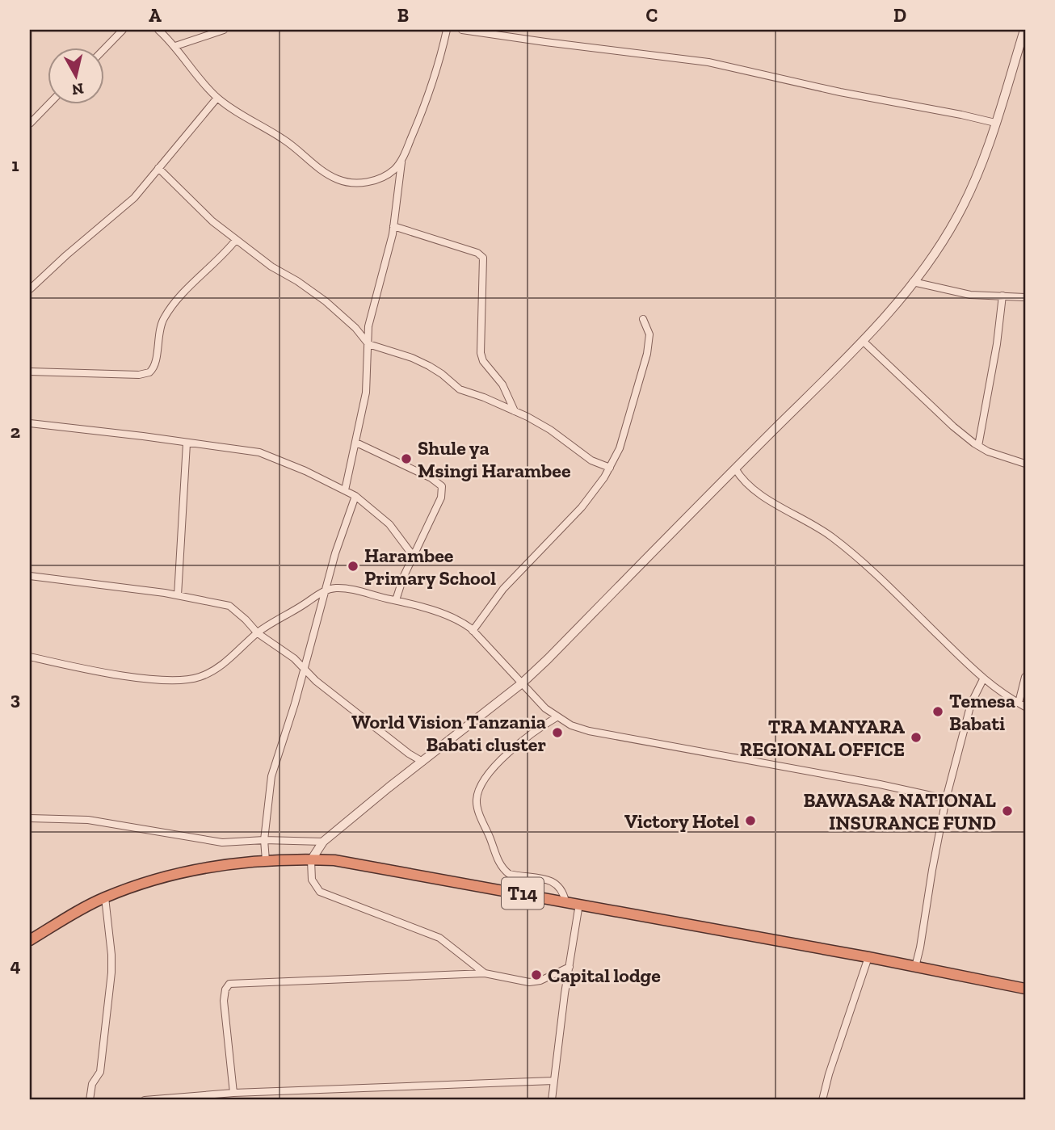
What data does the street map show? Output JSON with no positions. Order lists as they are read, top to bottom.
{
  "streets": {
    "highway": ["T14"]
  },
  "places": [
    "Shule ya Msingi Harambee",
    "Harambee Primary School",
    "Temesa Babati",
    "World Vision Tanzania Babati cluster",
    "TRA MANYARA REGIONAL OFFICE",
    "BAWASA& NATIONAL INSURANCE FUND",
    "Victory Hotel",
    "Capital lodge"
  ],
  "north": "bottom",
  "grid": {
    "columns": [
      "A",
      "B",
      "C",
      "D"
    ],
    "rows": [
      "1",
      "2",
      "3",
      "4"
    ]
  }
}
